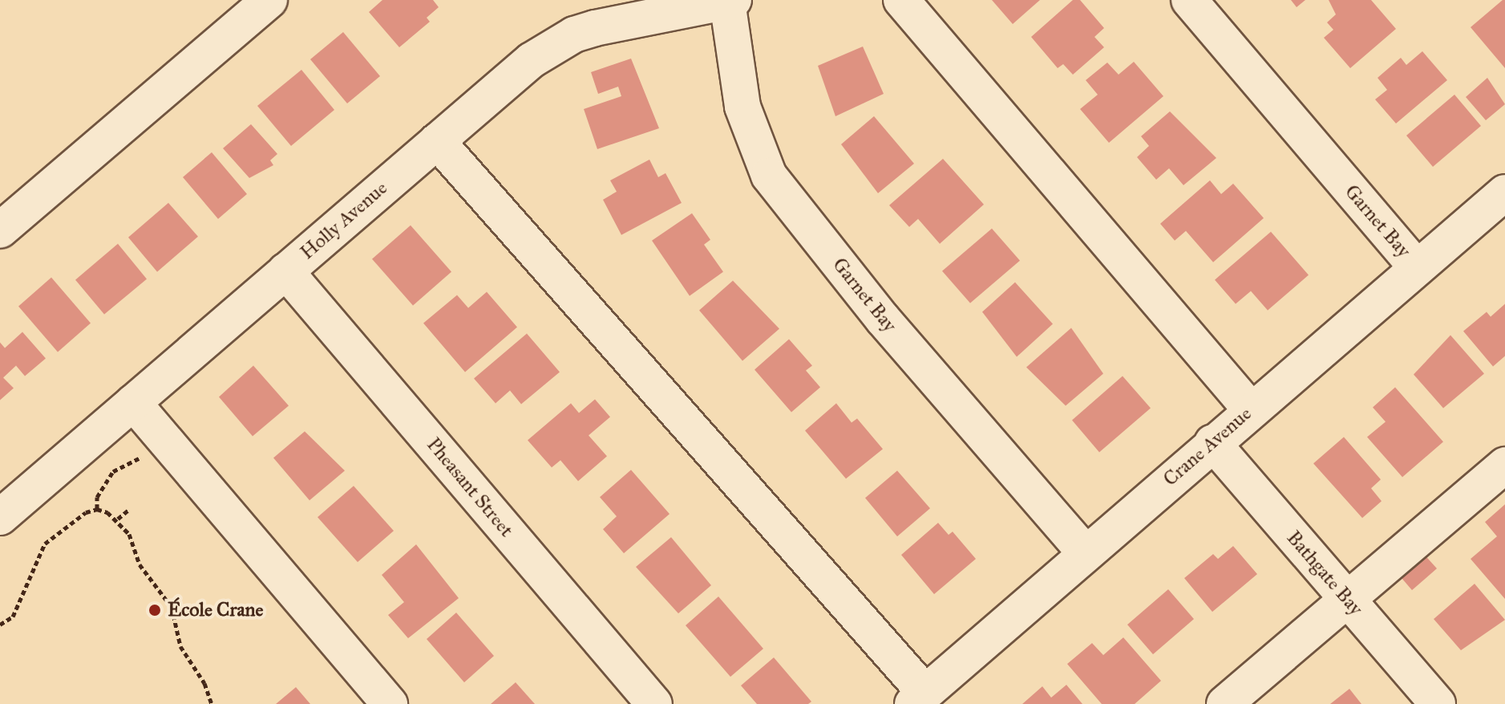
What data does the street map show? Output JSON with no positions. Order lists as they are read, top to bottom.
{
  "streets": {
    "street": [
      "Holly Avenue",
      "Garnet Bay",
      "Crane Avenue",
      "Pheasant Street",
      "Bathgate Bay"
    ]
  },
  "crossings": [
    ["Holly Avenue", "Garnet Bay"],
    ["Holly Avenue", "Pheasant Street"],
    ["Garnet Bay", "Crane Avenue"],
    ["Crane Avenue", "Bathgate Bay"]
  ],
  "places": ["École Crane"]
}
